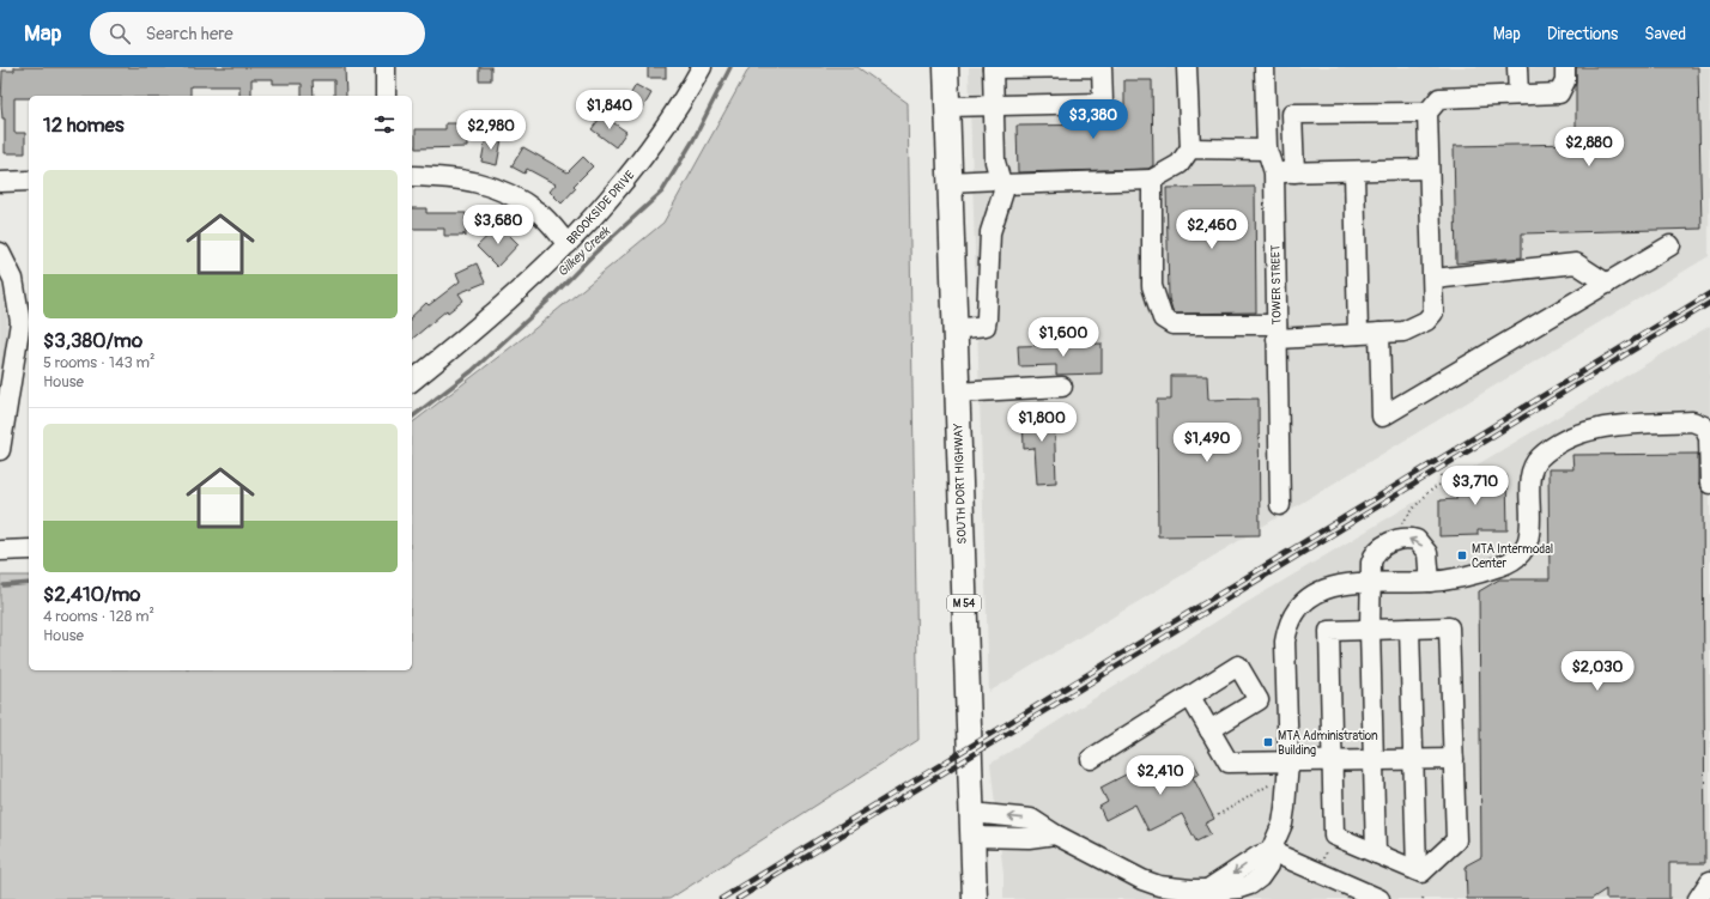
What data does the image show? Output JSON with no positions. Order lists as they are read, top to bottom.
{
  "streets": {
    "main road": ["SOUTH DORT HIGHWAY", "M 54"],
    "street": ["BROOKSIDE DRIVE", "TOWER STREET"]
  },
  "water": ["Gilkey Creek"],
  "places": {
    "transit": ["MTA Intermodal Center", "MTA Administration Building"]
  },
  "page": {
    "header": "Map",
    "search": "Search here",
    "nav": ["Map", "Directions", "Saved"],
    "price": [
      "$1,840",
      "$3,380",
      "$2,980",
      "$2,880",
      "$3,680",
      "$2,460",
      "$1,600",
      "$1,800",
      "$1,490",
      "$3,710",
      "$2,030",
      "$2,410"
    ],
    "heading": "12 homes",
    "list": [
      {
        "name": "$3,380/mo",
        "note": "5 rooms · 143 m² · House"
      },
      {
        "name": "$2,410/mo",
        "note": "4 rooms · 128 m² · House"
      }
    ]
  }
}
